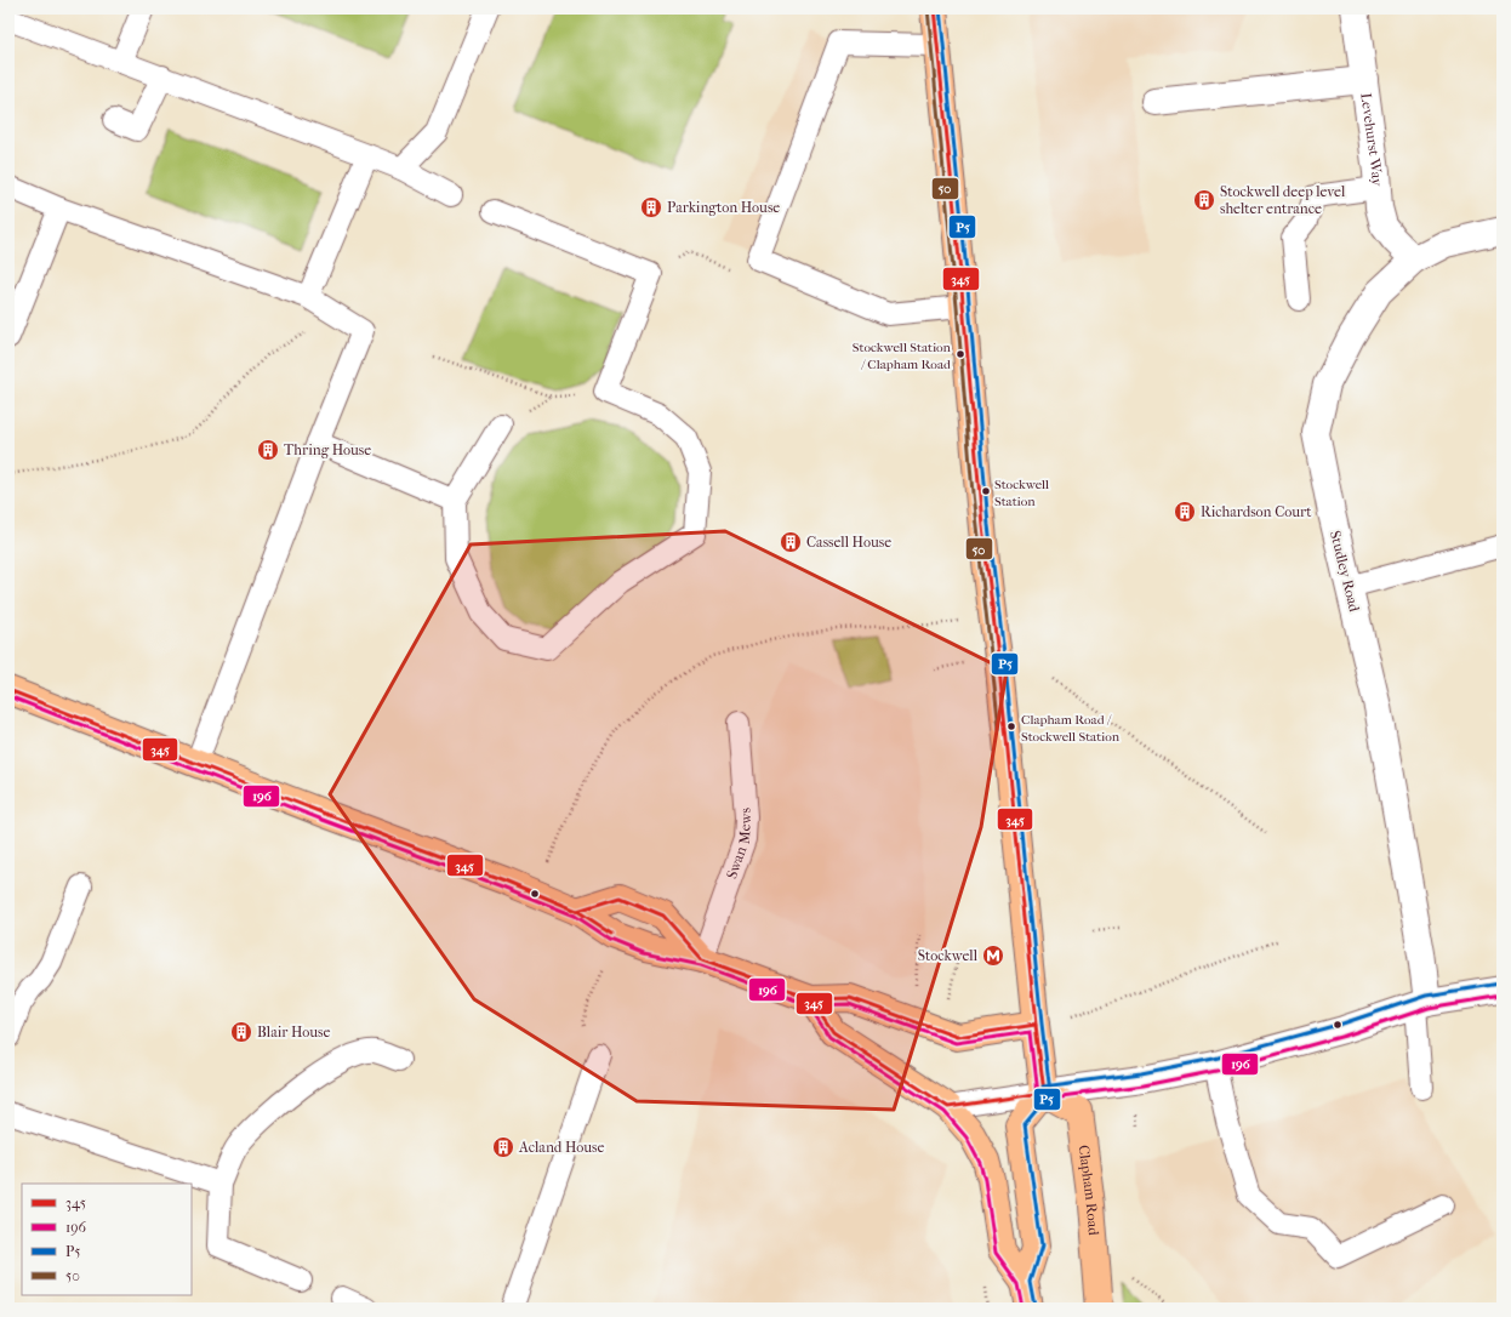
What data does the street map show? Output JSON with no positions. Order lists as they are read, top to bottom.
{
  "streets": {
    "highway": ["Clapham Road"],
    "street": ["Levehurst Way", "Studley Road"],
    "lane": ["Swan Mews"]
  },
  "crossings": [
    ["Levehurst Way", "Studley Road"]
  ],
  "places": {
    "building": [
      "Stockwell deep level shelter entrance",
      "Parkington House",
      "Thring House",
      "Richardson Court",
      "Cassell House",
      "Blair House",
      "Acland House"
    ],
    "other": ["Stockwell Station / Clapham Road", "Stockwell Station", "Clapham Road / Stockwell Station"],
    "metro station": ["Stockwell"]
  },
  "lines": [
    "transit line 345",
    "transit line P5",
    "transit line 50",
    "transit line 196"
  ],
  "legend": [
    "345",
    "196",
    "P5",
    "50"
  ]
}
